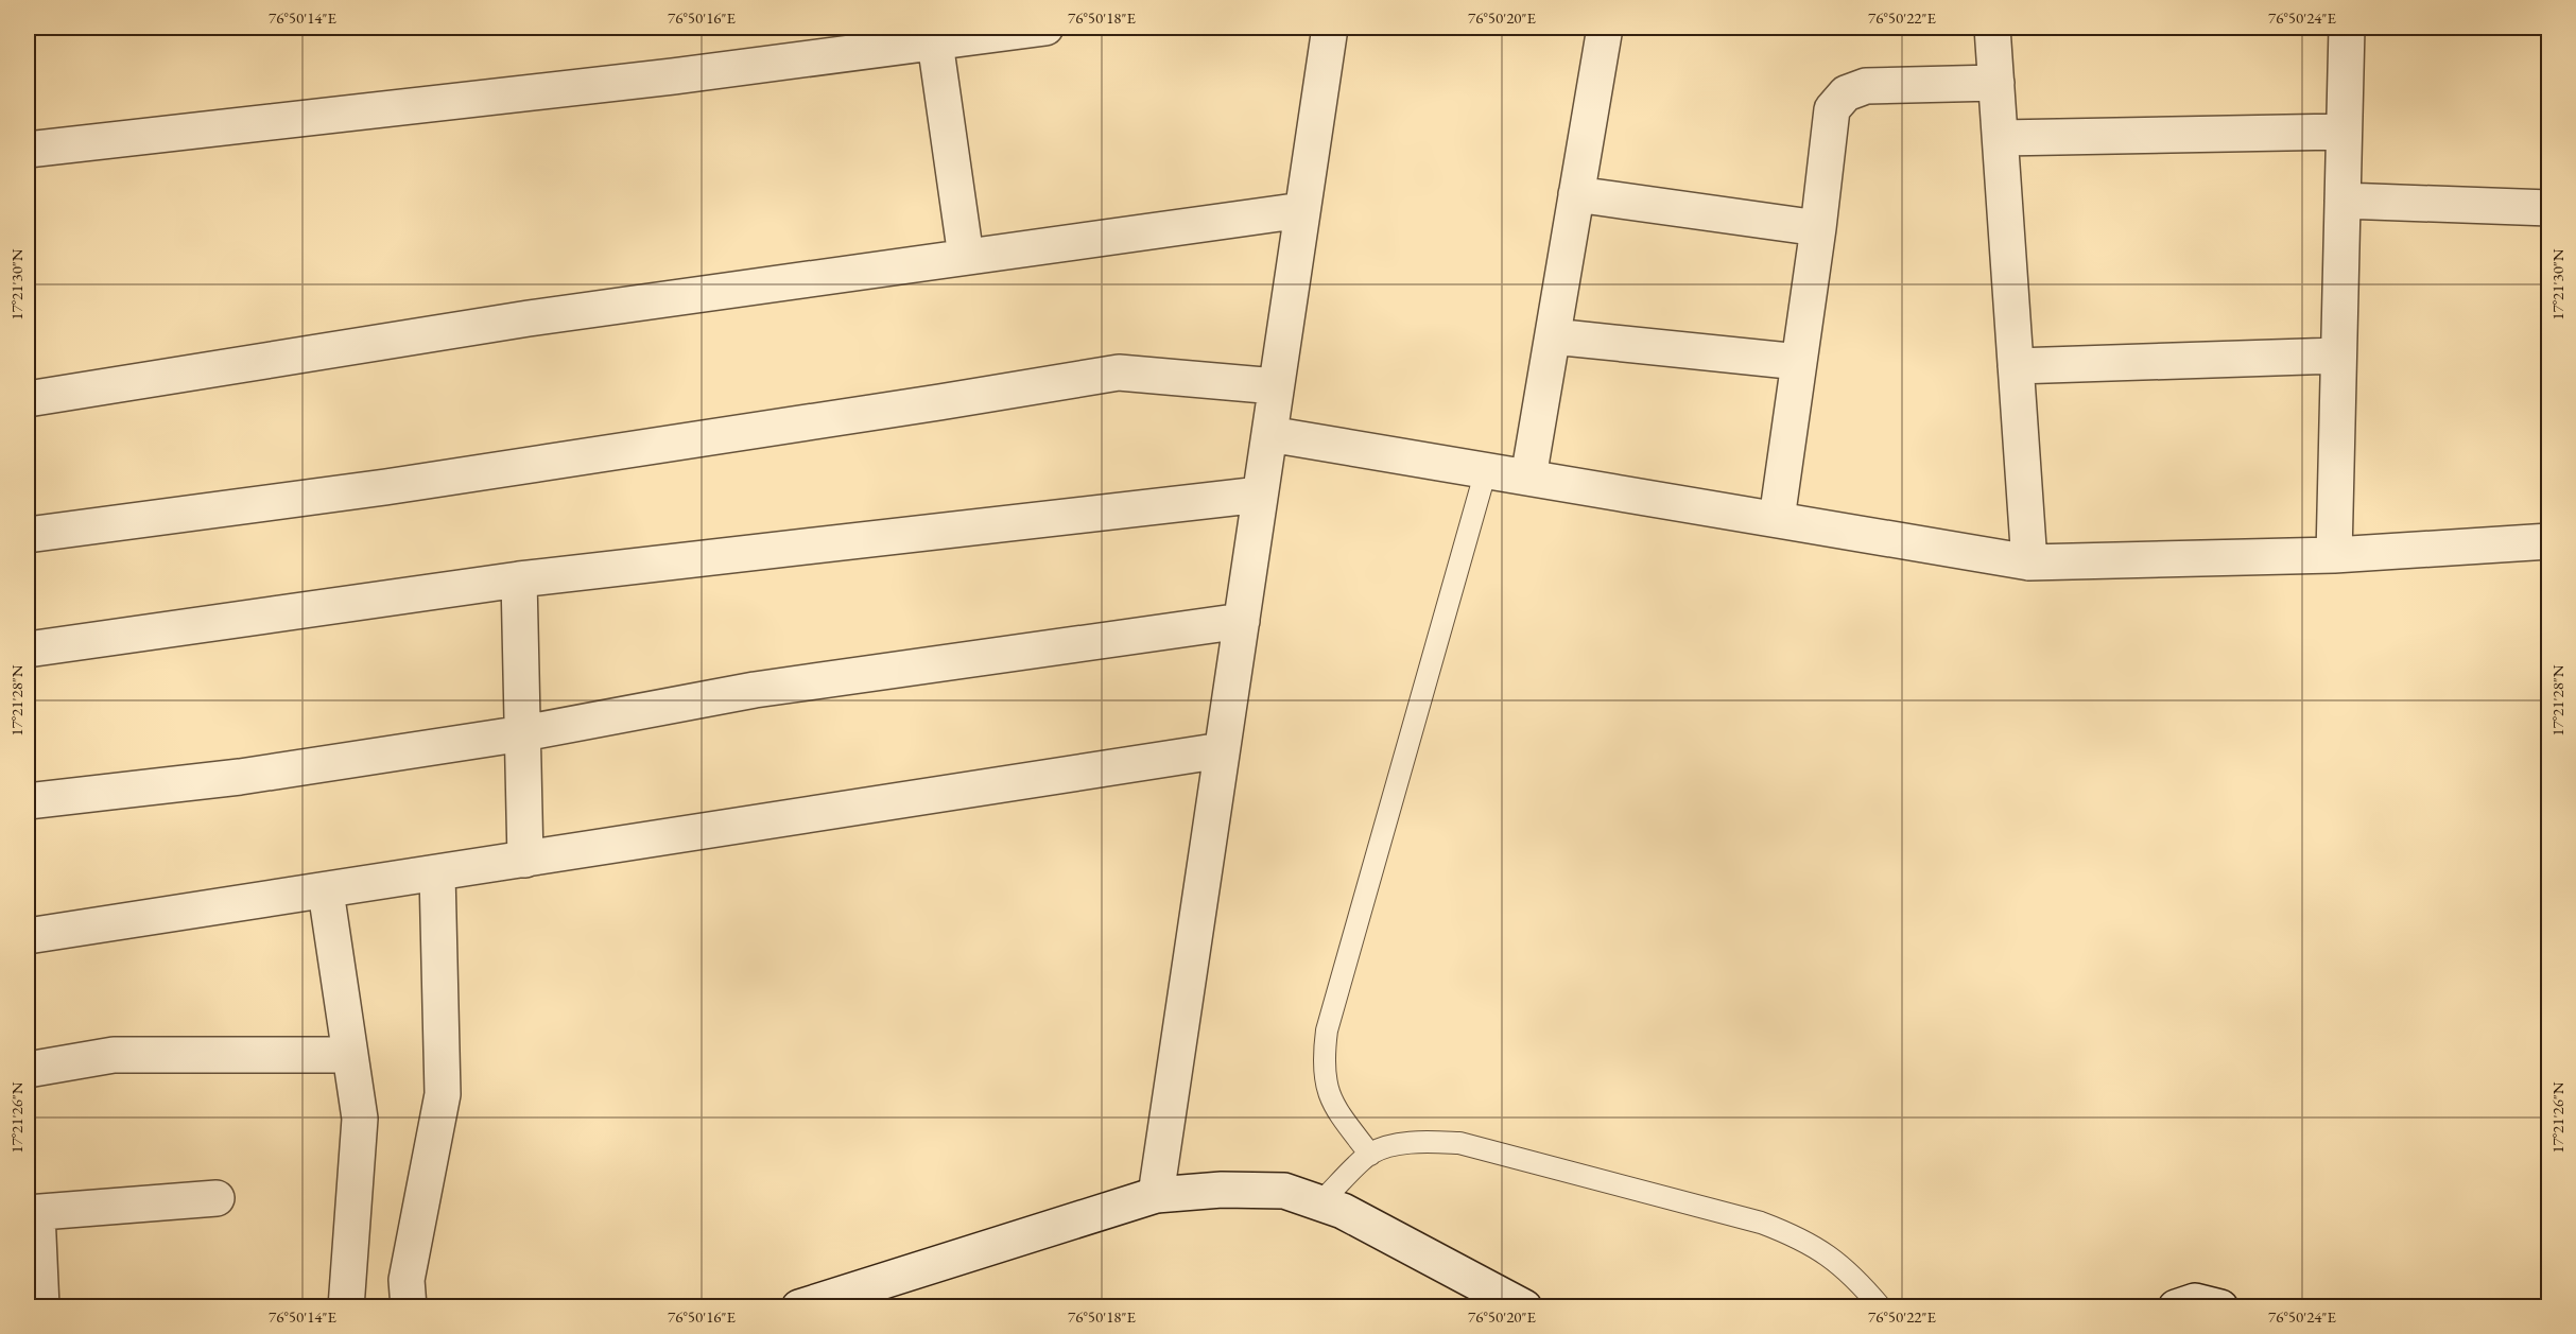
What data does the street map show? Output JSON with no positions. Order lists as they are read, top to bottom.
{
  "coordinates": [
    "76°50'14\"E",
    "76°50'16\"E",
    "76°50'18\"E",
    "76°50'20\"E",
    "76°50'22\"E",
    "76°50'24\"E",
    "17°21'30\"N",
    "17°21'28\"N",
    "17°21'26\"N"
  ]
}
